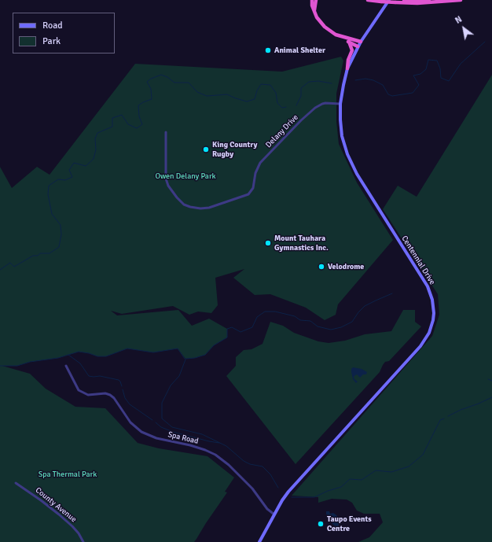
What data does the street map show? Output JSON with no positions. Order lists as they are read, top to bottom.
{
  "streets": {
    "main road": ["Centennial Drive"],
    "street": ["Delany Drive", "Spa Road", "County Avenue"]
  },
  "crossings": [
    ["Delany Drive", "Centennial Drive"],
    ["Centennial Drive", "Spa Road"]
  ],
  "parks": ["Owen Delany Park", "Spa Thermal Park"],
  "places": [
    "Animal Shelter",
    "King Country Rugby",
    "Mount Tauhara Gymnastics Inc.",
    "Velodrome",
    "Taupo Events Centre"
  ],
  "legend": ["Road", "Park"],
  "north": "top left"
}
